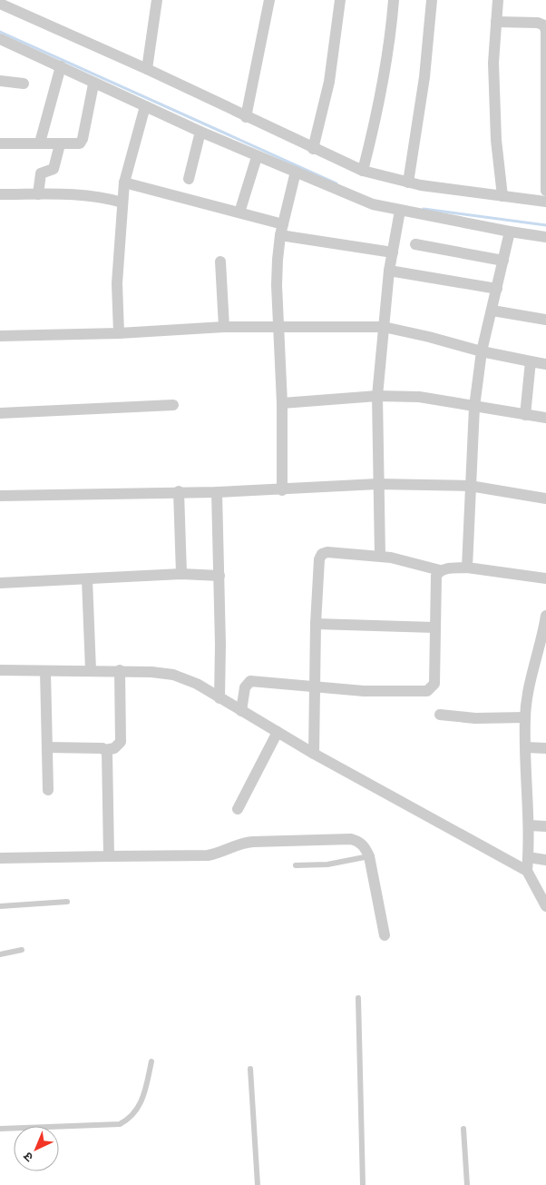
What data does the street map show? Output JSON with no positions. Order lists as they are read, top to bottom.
{
  "north": "bottom left"
}
